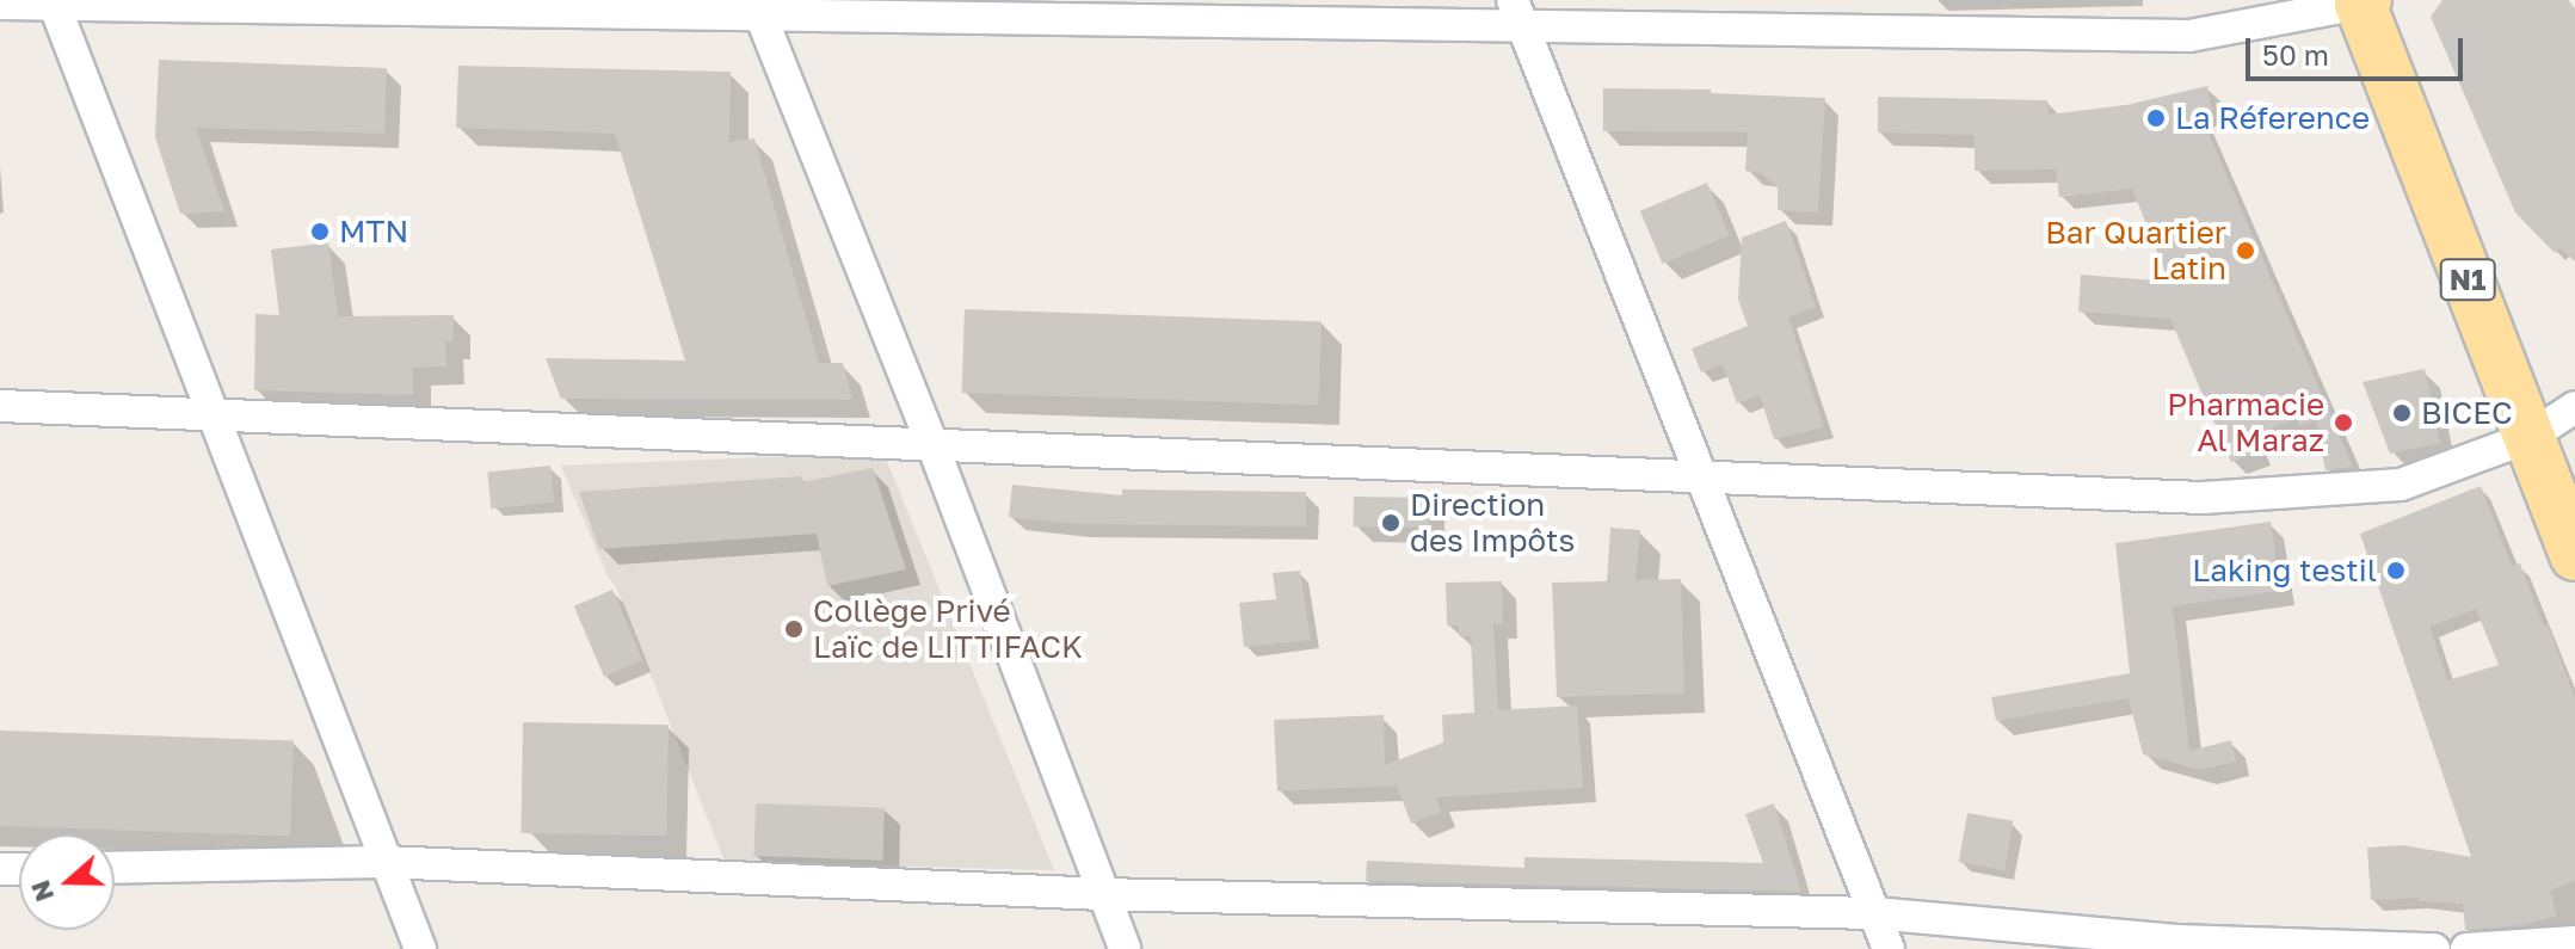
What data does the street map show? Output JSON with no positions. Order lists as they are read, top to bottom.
{
  "streets": {
    "highway": ["N1"]
  },
  "places": [
    "La Réference",
    "MTN",
    "Bar Quartier Latin",
    "BICEC",
    "Pharmacie Al Maraz",
    "Direction des Impôts",
    "Laking testil",
    "Collège Privé Laïc de LITTIFACK"
  ],
  "scale_bar": "50 m",
  "north": "left"
}
